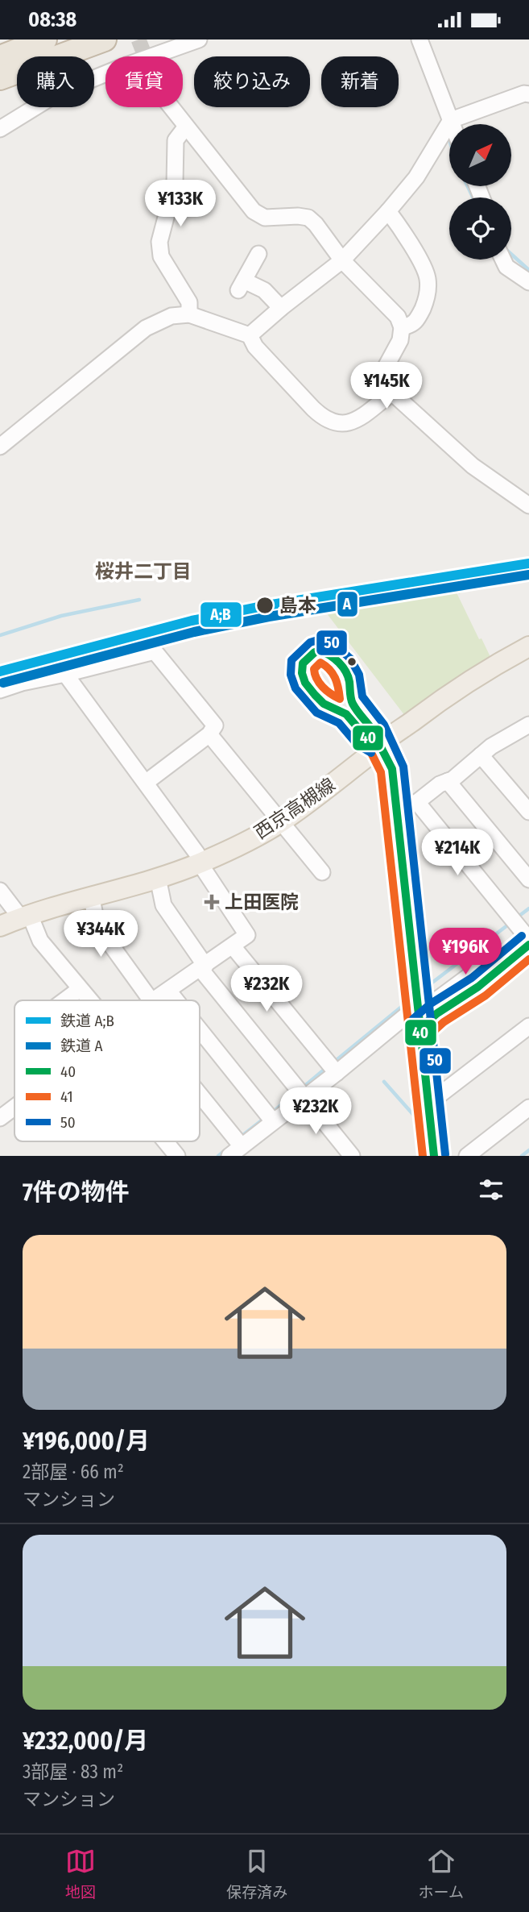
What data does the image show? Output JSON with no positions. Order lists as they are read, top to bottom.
{
  "streets": {
    "main road": ["西京高槻線"]
  },
  "districts": ["桜井二丁目"],
  "places": {
    "other": ["島本"],
    "health": ["上田医院"]
  },
  "lines": [
    "rail line A;B",
    "rail line A",
    "transit line 50",
    "transit line 40",
    "transit line 41"
  ],
  "legend": [
    "鉄道 A;B",
    "鉄道 A",
    "40",
    "41",
    "50"
  ],
  "north": "top right",
  "page": {
    "status": "08:38",
    "chip": [
      "購入",
      "賃貸",
      "絞り込み",
      "新着"
    ],
    "price": [
      "¥133K",
      "¥145K",
      "¥214K",
      "¥344K",
      "¥196K",
      "¥232K",
      "¥232K"
    ],
    "heading": "7件の物件",
    "list": [
      {
        "name": "¥196,000/月",
        "note": "2部屋 · 66 m² · マンション"
      },
      {
        "name": "¥232,000/月",
        "note": "3部屋 · 83 m² · マンション"
      }
    ],
    "tabs": ["地図", "保存済み", "ホーム"]
  }
}
